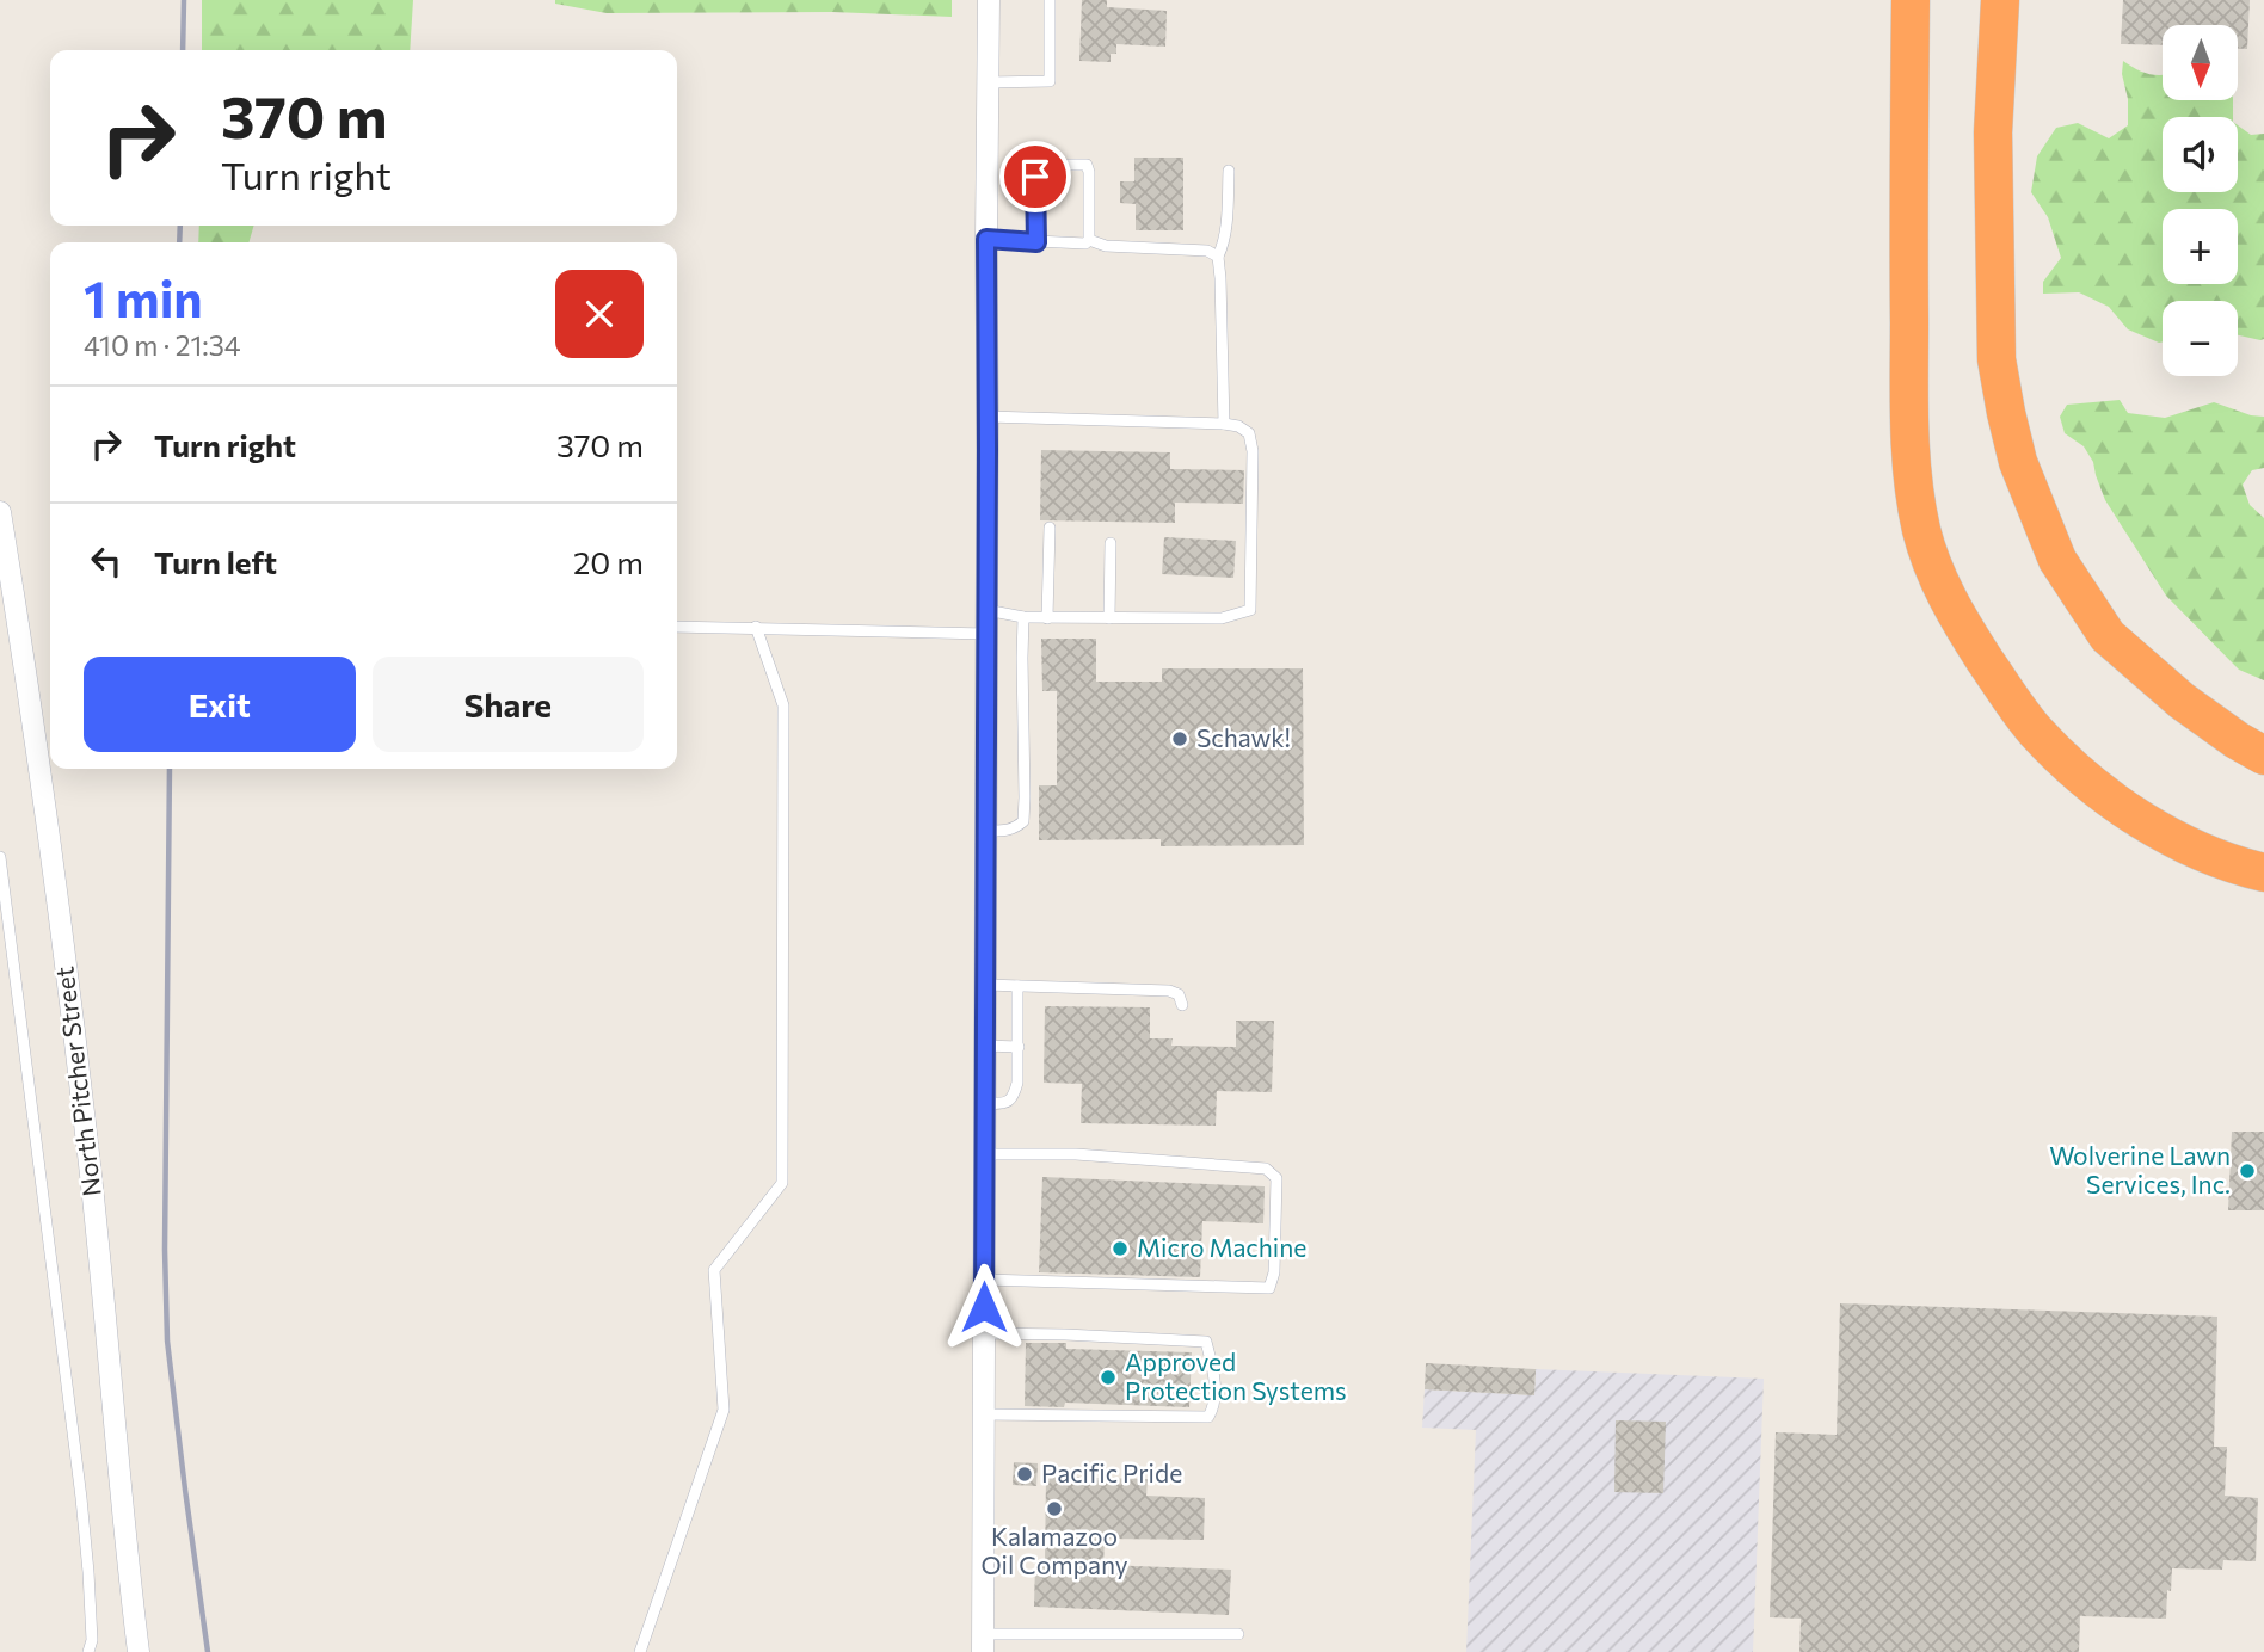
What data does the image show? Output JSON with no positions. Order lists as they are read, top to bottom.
{
  "streets": {
    "street": ["North Pitcher Street"]
  },
  "places": [
    "Schawk!",
    "Wolverine Lawn Services, Inc.",
    "Micro Machine",
    "Approved Protection Systems",
    "Pacific Pride",
    "Kalamazoo Oil Company"
  ],
  "north": "bottom",
  "page": {
    "map_buttons": ["+", "−"],
    "turn": ["370 m", "Turn right"],
    "heading": ["1 min", "410 m · 21:34"],
    "list": [
      {
        "name": "Turn right",
        "value": "370 m"
      },
      {
        "name": "Turn left",
        "value": "20 m"
      }
    ],
    "buttons": ["Exit", "Share"]
  }
}
